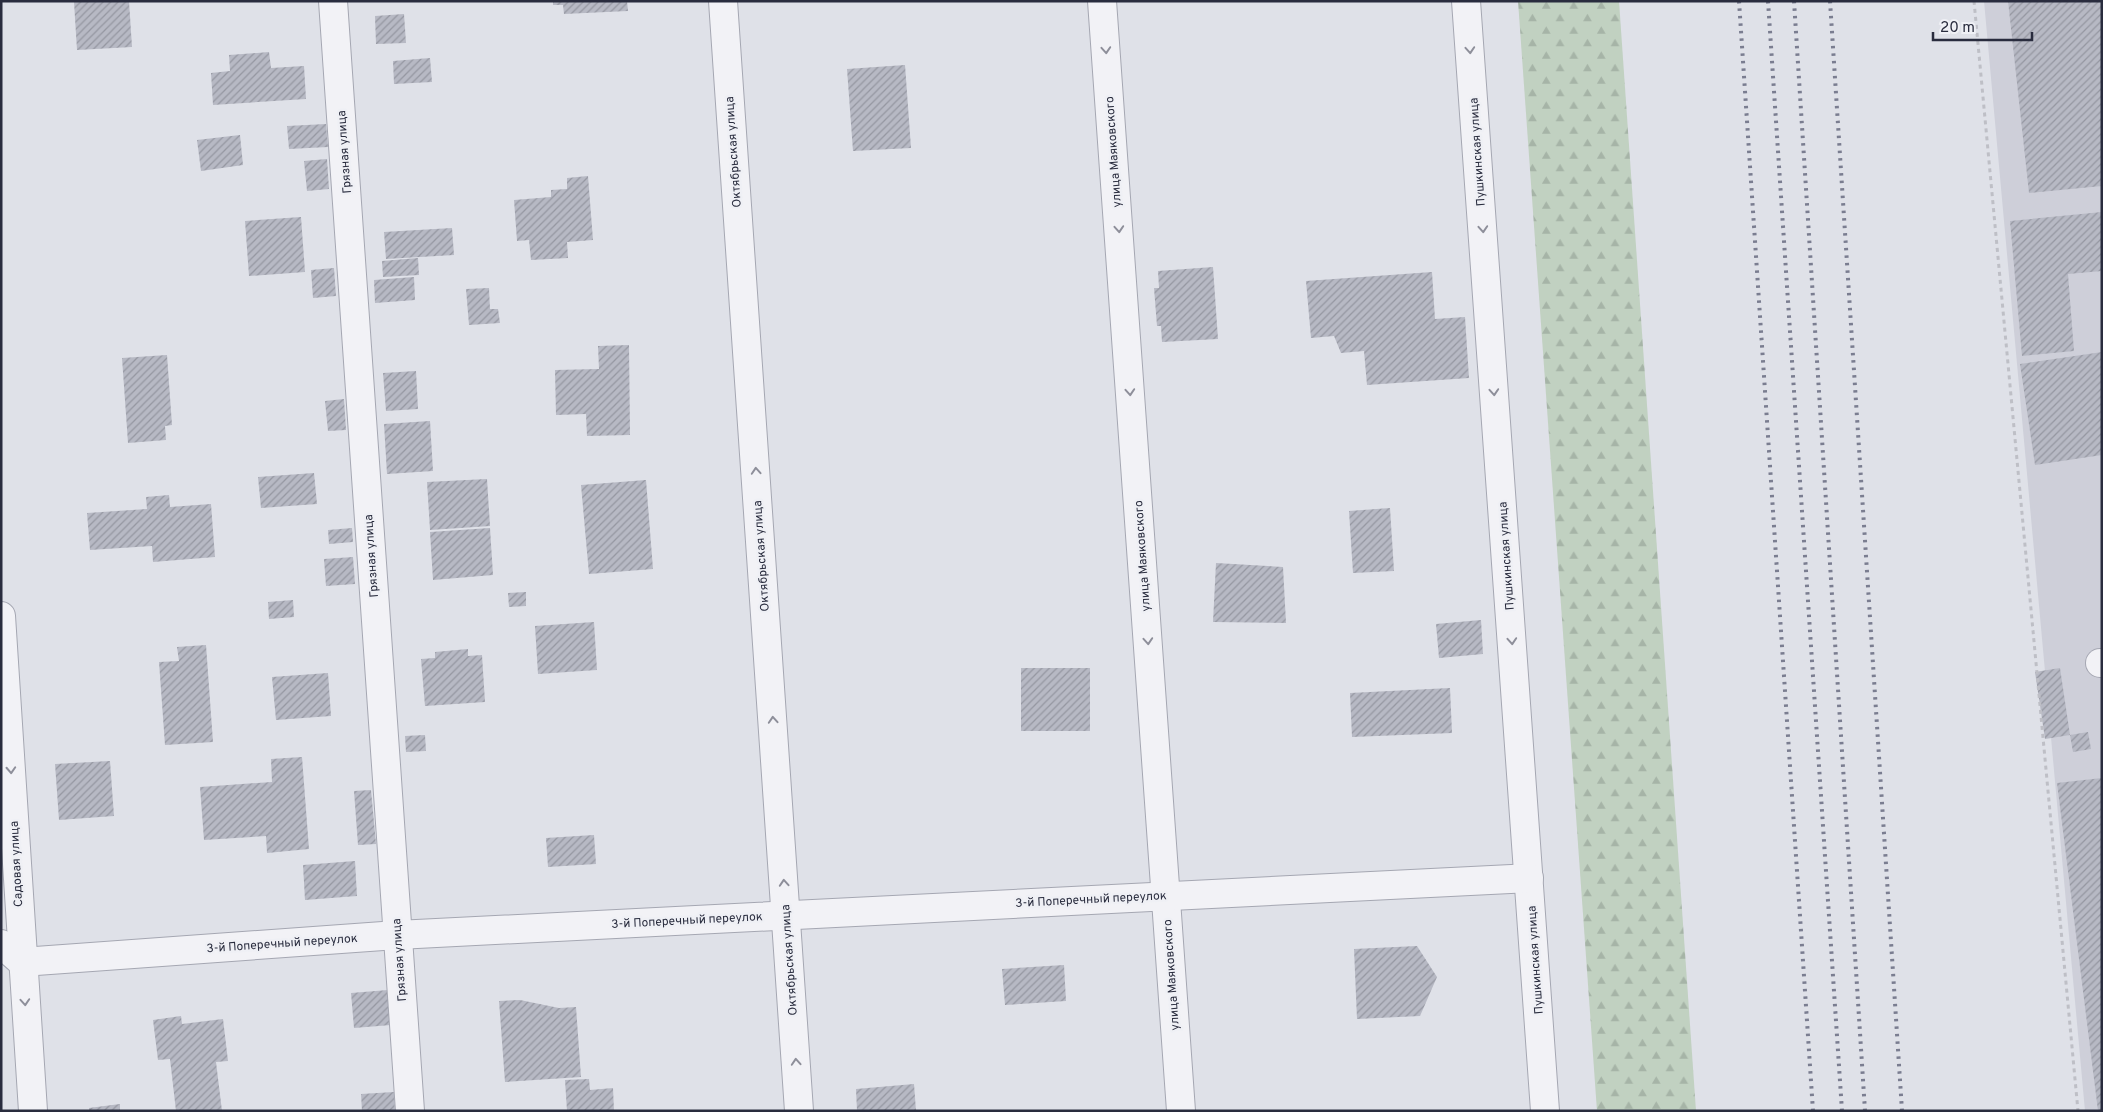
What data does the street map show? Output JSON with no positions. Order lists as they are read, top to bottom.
{
  "streets": {
    "street": [
      "Грязная улица",
      "Октябрьская улица",
      "улица Маяковского",
      "Пушкинская улица",
      "Садовая улица",
      "3-й Поперечный переулок"
    ]
  },
  "crossings": [
    ["Грязная улица", "3-й Поперечный переулок"],
    ["Октябрьская улица", "3-й Поперечный переулок"],
    ["улица Маяковского", "3-й Поперечный переулок"],
    ["Пушкинская улица", "3-й Поперечный переулок"],
    ["Садовая улица", "3-й Поперечный переулок"]
  ],
  "one_way": [
    "Октябрьская улица",
    "улица Маяковского",
    "Пушкинская улица",
    "Садовая улица"
  ],
  "scale_bar": "20 m"
}
